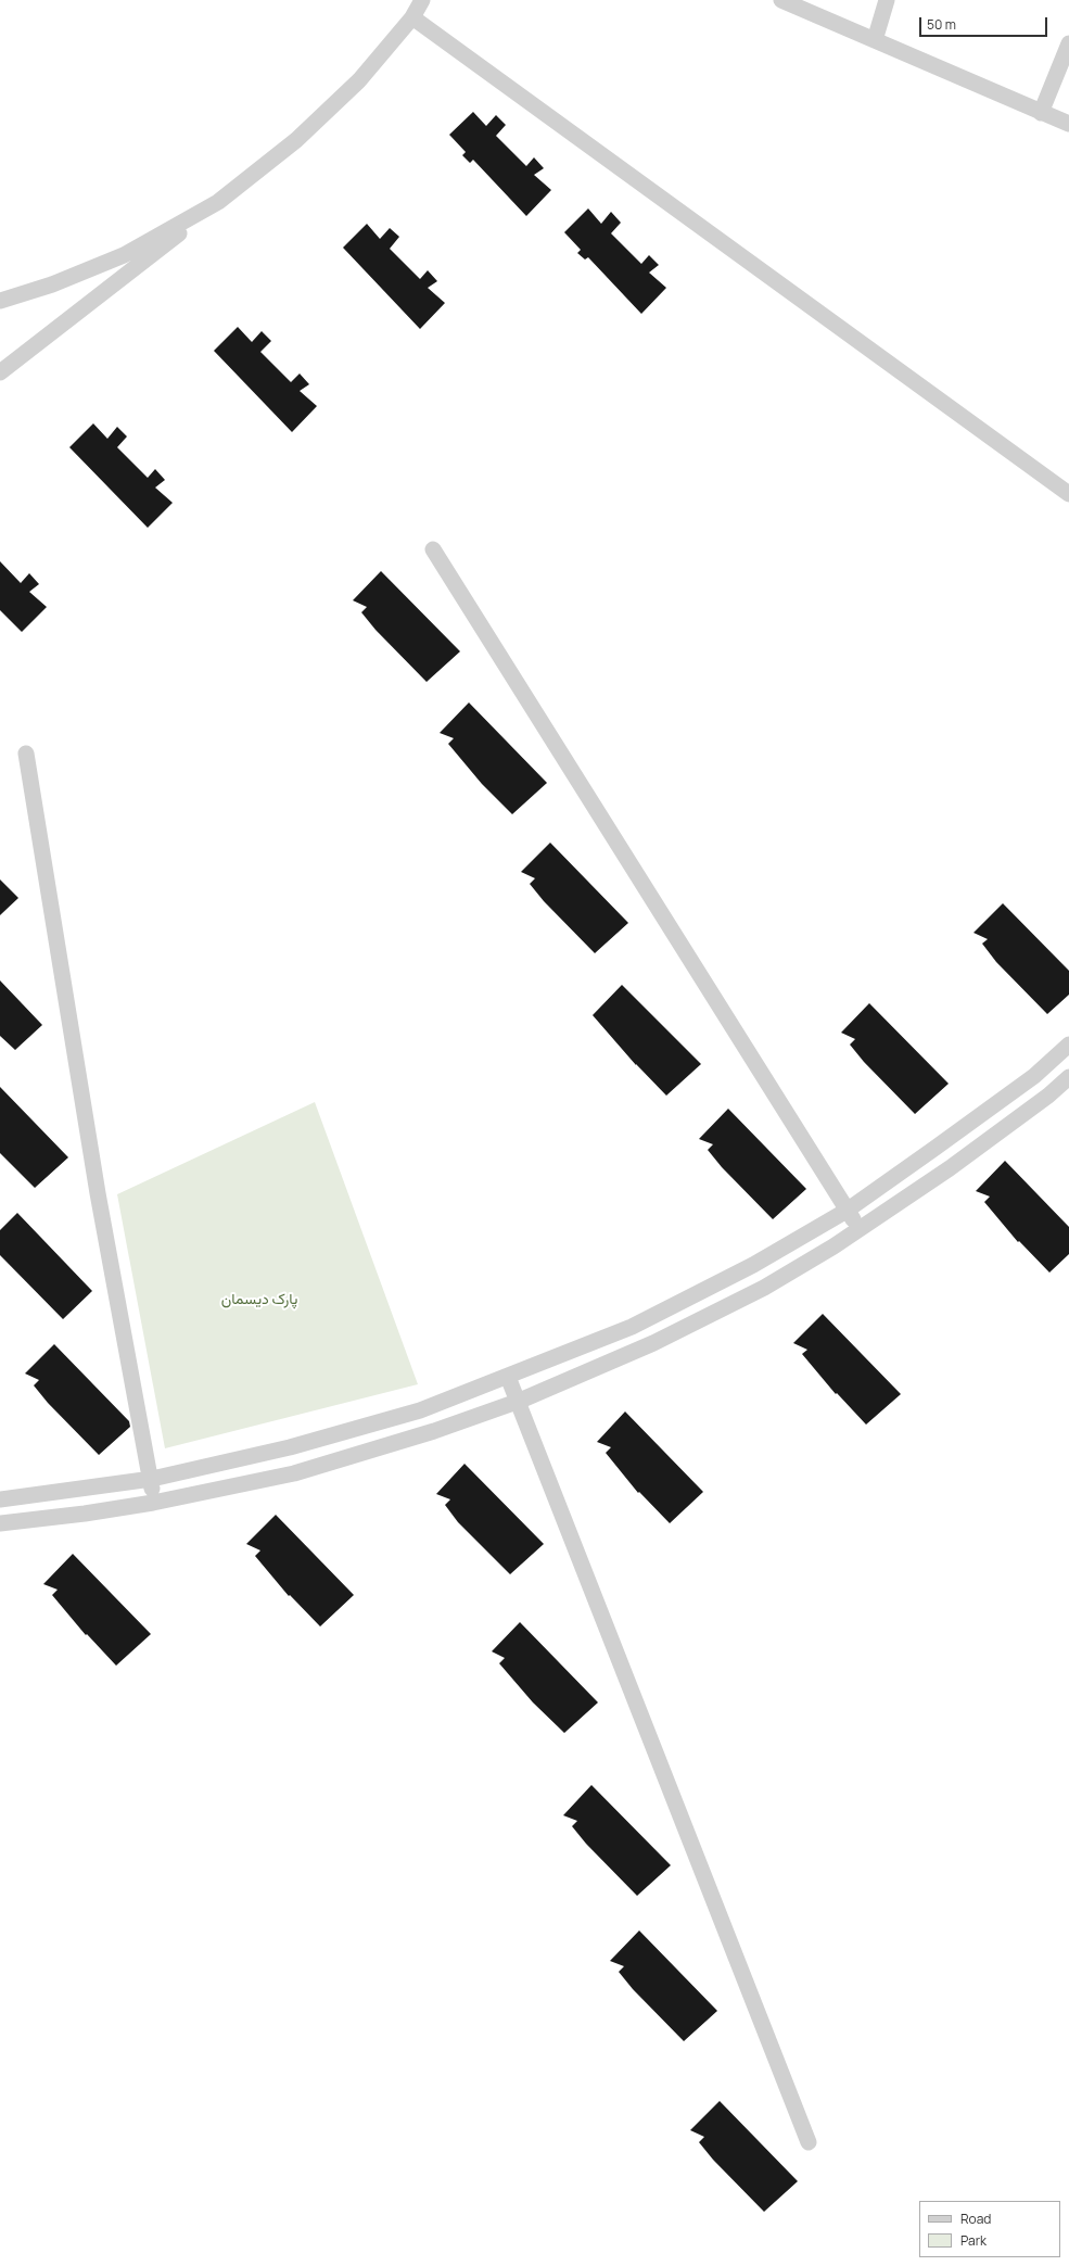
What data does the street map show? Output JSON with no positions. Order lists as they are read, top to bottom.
{
  "parks": ["پارک دیسمان"],
  "legend": ["Road", "Park"],
  "scale_bar": "50 m"
}
